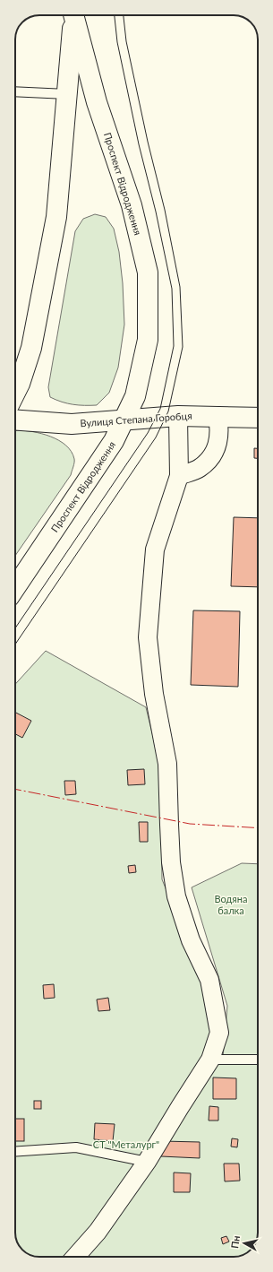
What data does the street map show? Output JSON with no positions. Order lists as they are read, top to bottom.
{
  "streets": {
    "street": ["Проспект Відродження", "Вулиця Степана Горобця"]
  },
  "crossings": [
    ["Проспект Відродження", "Вулиця Степана Горобця"]
  ],
  "parks": ["Водяна балка", "СТ \"Металург\""],
  "north": "left"
}
